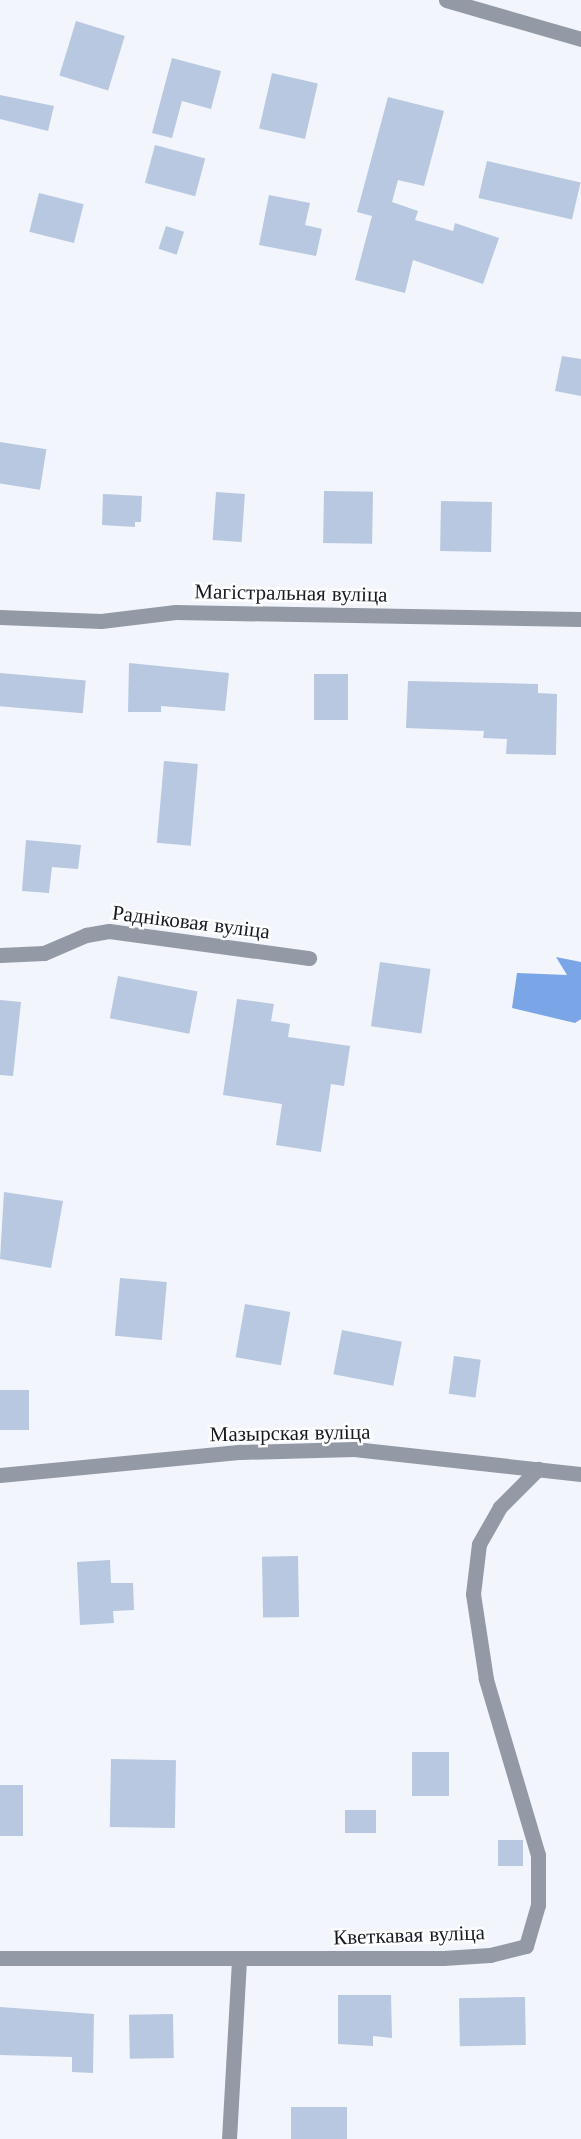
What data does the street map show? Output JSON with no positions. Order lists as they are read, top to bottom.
{
  "streets": {
    "street": [
      "Магістральная вуліца",
      "Радніковая вуліца",
      "Мазырская вуліца",
      "Кветкавая вуліца"
    ]
  },
  "crossings": [
    ["Мазырская вуліца", "Кветкавая вуліца"]
  ]
}
